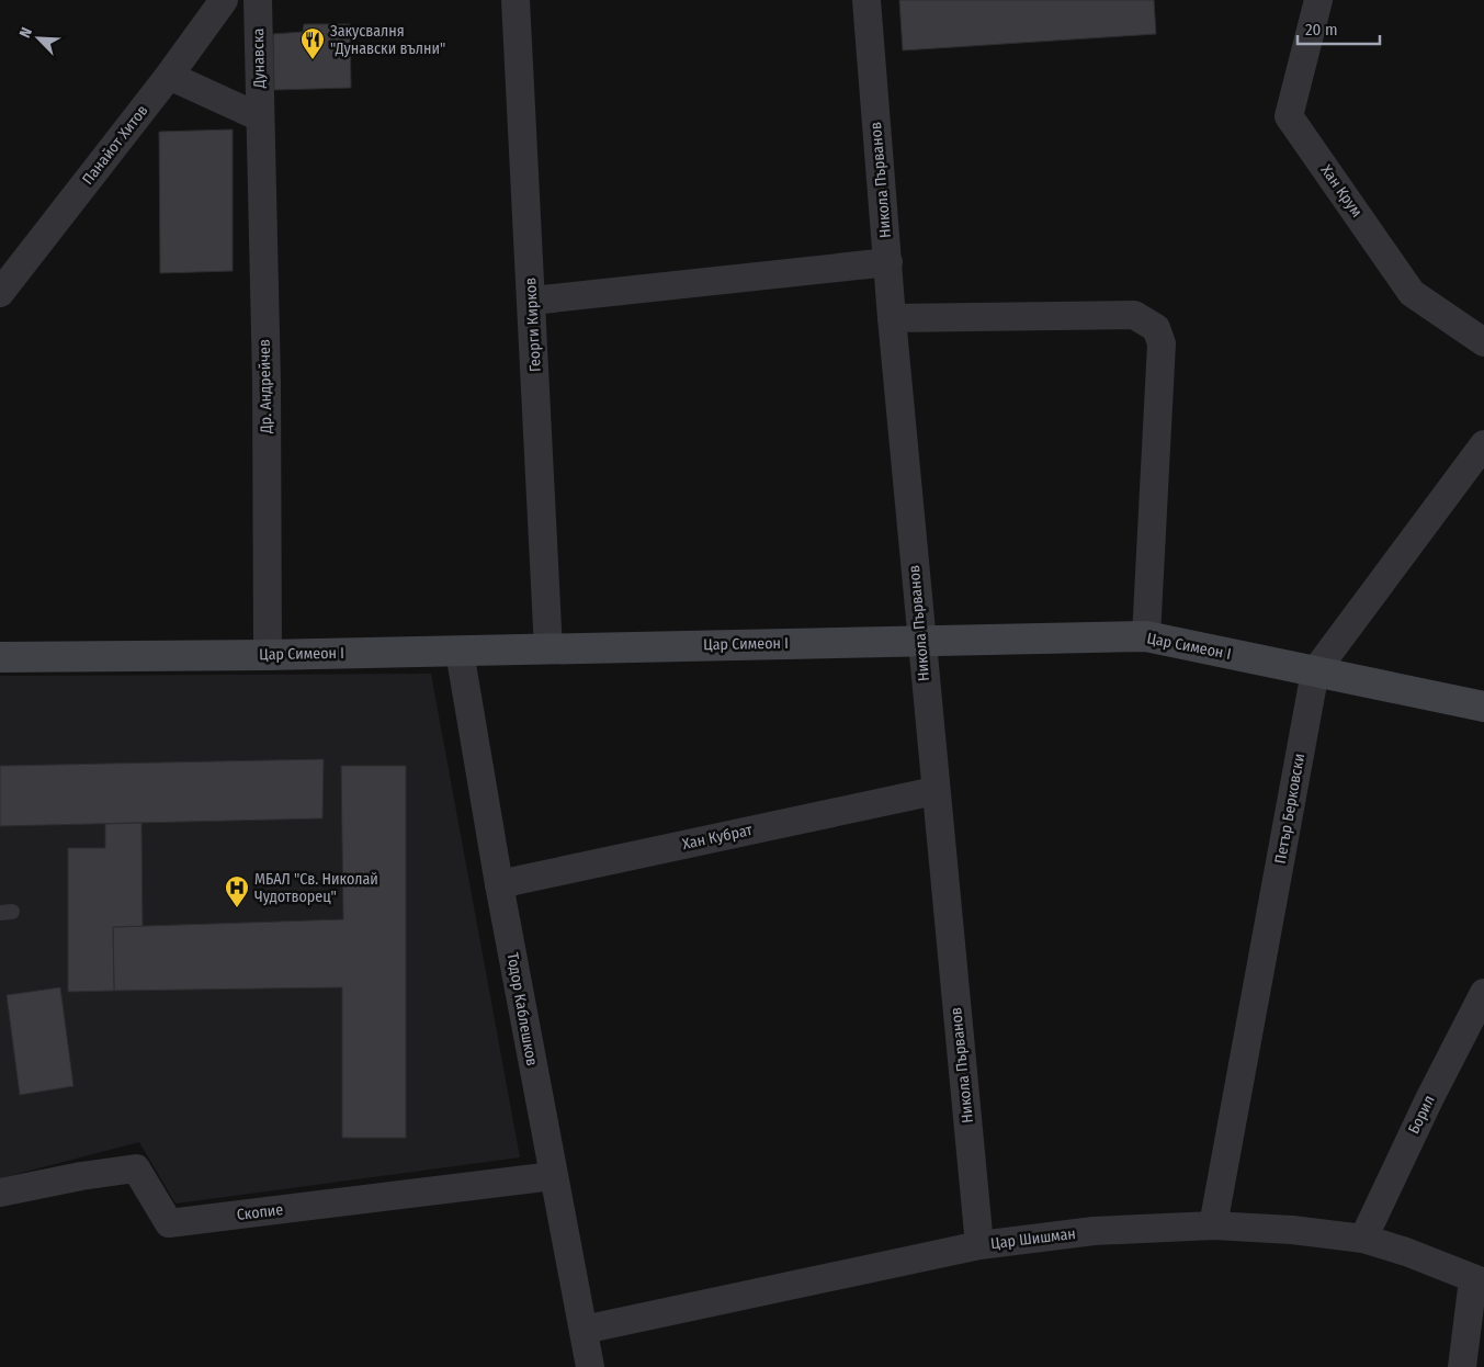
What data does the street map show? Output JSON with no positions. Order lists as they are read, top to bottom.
{
  "streets": {
    "street": [
      "Дунавска",
      "Панайот Хитов",
      "Никола Първанов",
      "Хан Крум",
      "Георги Кирков",
      "Др. Андрейчев",
      "Цар Симеон I",
      "Петър Берковски",
      "Хан Кубрат",
      "Тодор Каблешков",
      "Борил",
      "Скопие",
      "Цар Шишман"
    ]
  },
  "crossings": [
    ["Дунавска", "Др. Андрейчев"],
    ["Никола Първанов", "Цар Симеон I"],
    ["Никола Първанов", "Хан Кубрат"],
    ["Никола Първанов", "Цар Шишман"],
    ["Георги Кирков", "Цар Симеон I"],
    ["Др. Андрейчев", "Цар Симеон I"],
    ["Цар Симеон I", "Петър Берковски"],
    ["Цар Симеон I", "Тодор Каблешков"],
    ["Петър Берковски", "Цар Шишман"],
    ["Хан Кубрат", "Тодор Каблешков"],
    ["Тодор Каблешков", "Скопие"],
    ["Тодор Каблешков", "Цар Шишман"],
    ["Борил", "Цар Шишман"]
  ],
  "places": {
    "restaurant": ["Закусвалня \"Дунавски вълни\""],
    "hospital": ["МБАЛ \"Св. Николай Чудотворец\""]
  },
  "scale_bar": "20 m",
  "north": "top left"
}
